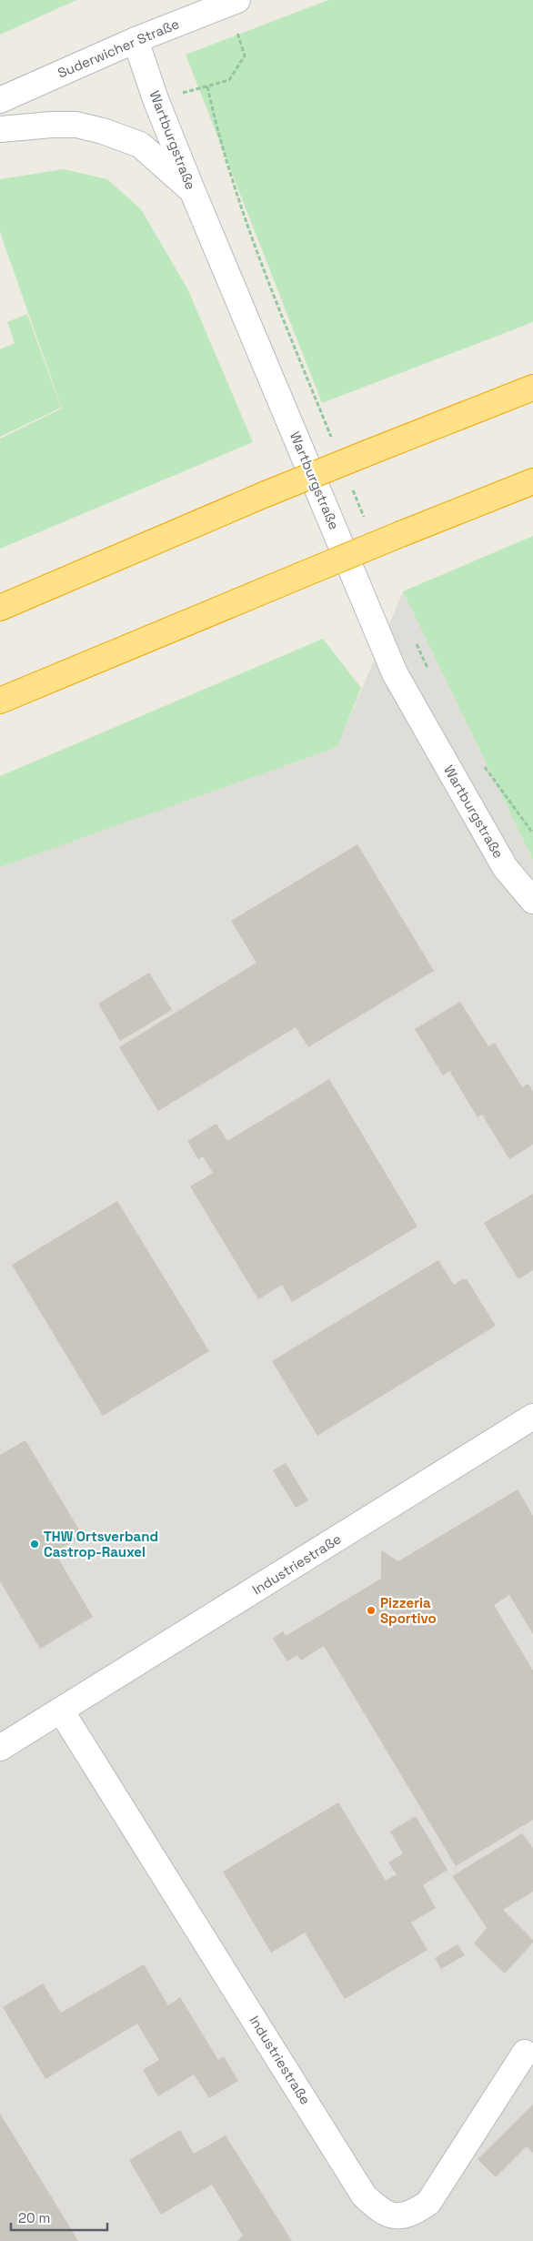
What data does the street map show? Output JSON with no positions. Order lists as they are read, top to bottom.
{
  "streets": {
    "street": ["Suderwicher Straße", "Wartburgstraße", "Industriestraße"]
  },
  "crossings": [
    ["Suderwicher Straße", "Wartburgstraße"]
  ],
  "places": ["THW Ortsverband Castrop-Rauxel", "Pizzeria Sportivo"],
  "scale_bar": "20 m"
}
